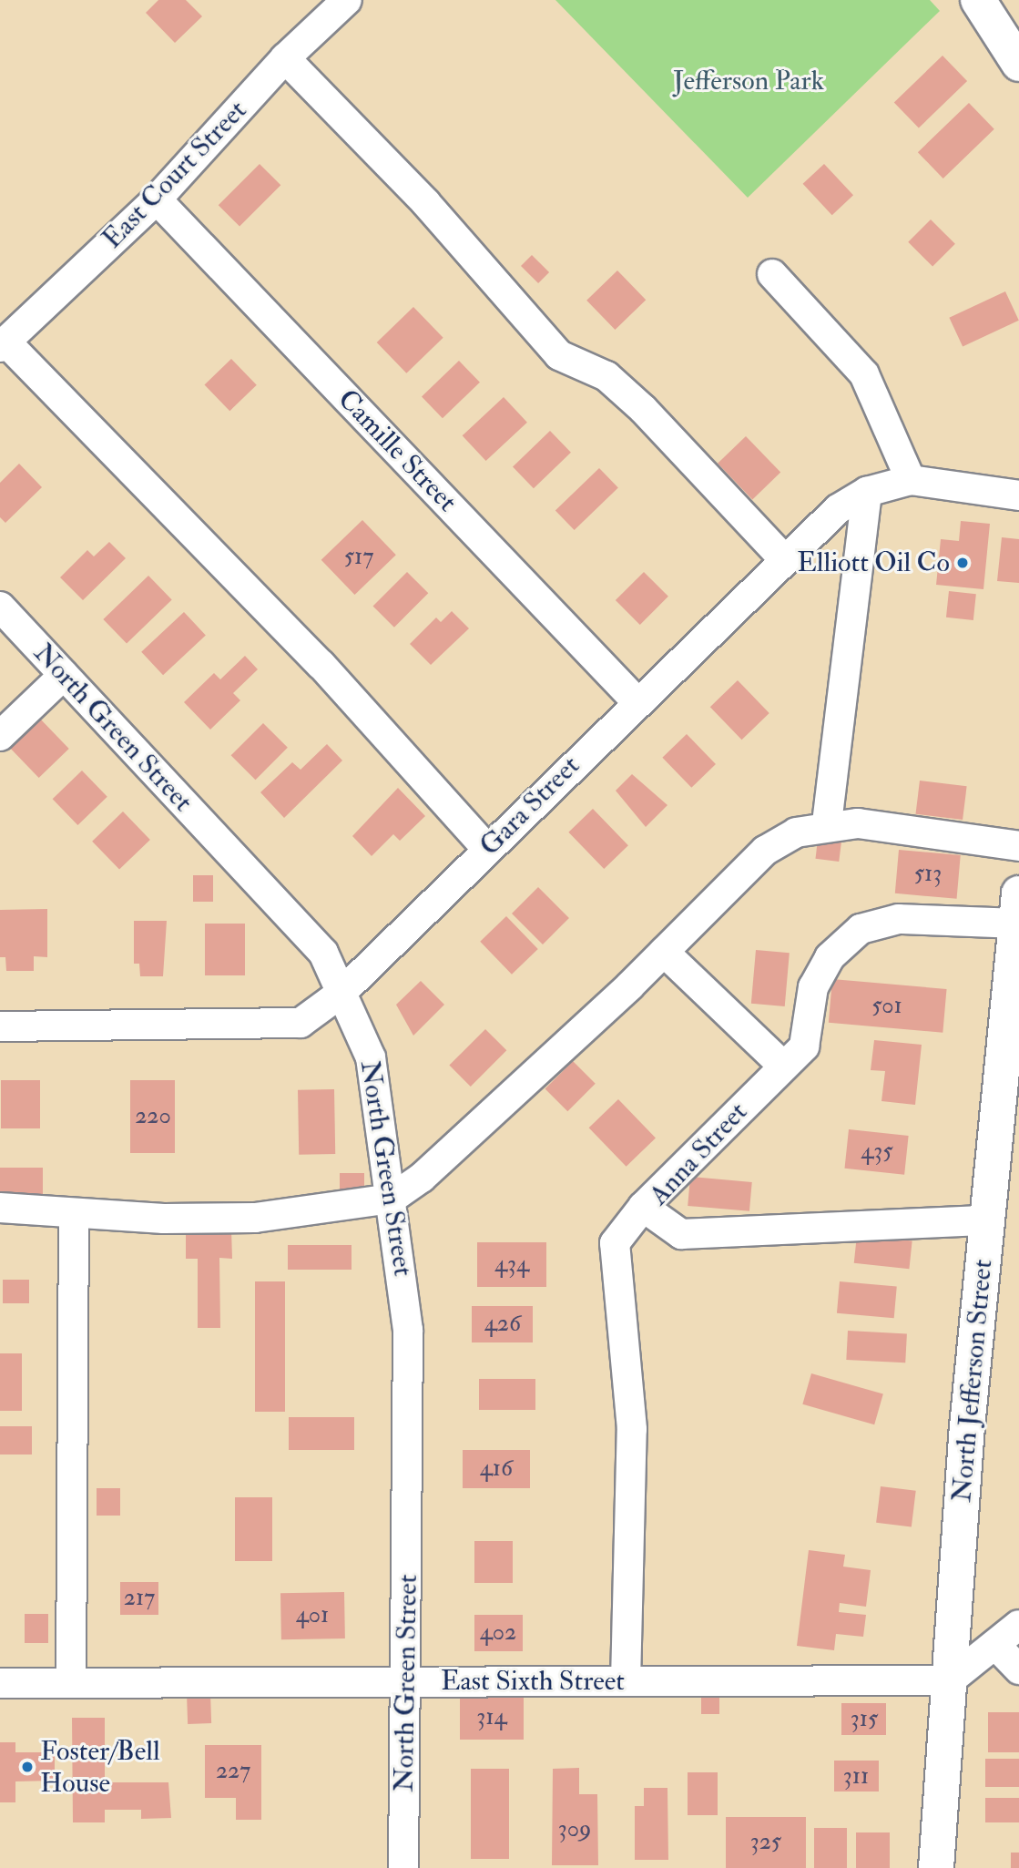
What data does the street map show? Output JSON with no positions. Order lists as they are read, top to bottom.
{
  "streets": {
    "main road": ["North Jefferson Street"],
    "street": [
      "East Court Street",
      "Camille Street",
      "North Green Street",
      "Gara Street",
      "Anna Street",
      "East Sixth Street"
    ]
  },
  "crossings": [
    ["East Court Street", "Camille Street"],
    ["Camille Street", "Gara Street"],
    ["North Green Street", "Gara Street"],
    ["North Green Street", "East Sixth Street"],
    ["Anna Street", "North Jefferson Street"],
    ["North Jefferson Street", "East Sixth Street"]
  ],
  "parks": ["Jefferson Park"],
  "places": ["Elliott Oil Co", "Foster/Bell House"],
  "house_numbers": [
    "517",
    "513",
    "501",
    "220",
    "435",
    "434",
    "426",
    "416",
    "217",
    "401",
    "402",
    "314",
    "315",
    "227",
    "311",
    "309",
    "325"
  ]
}
